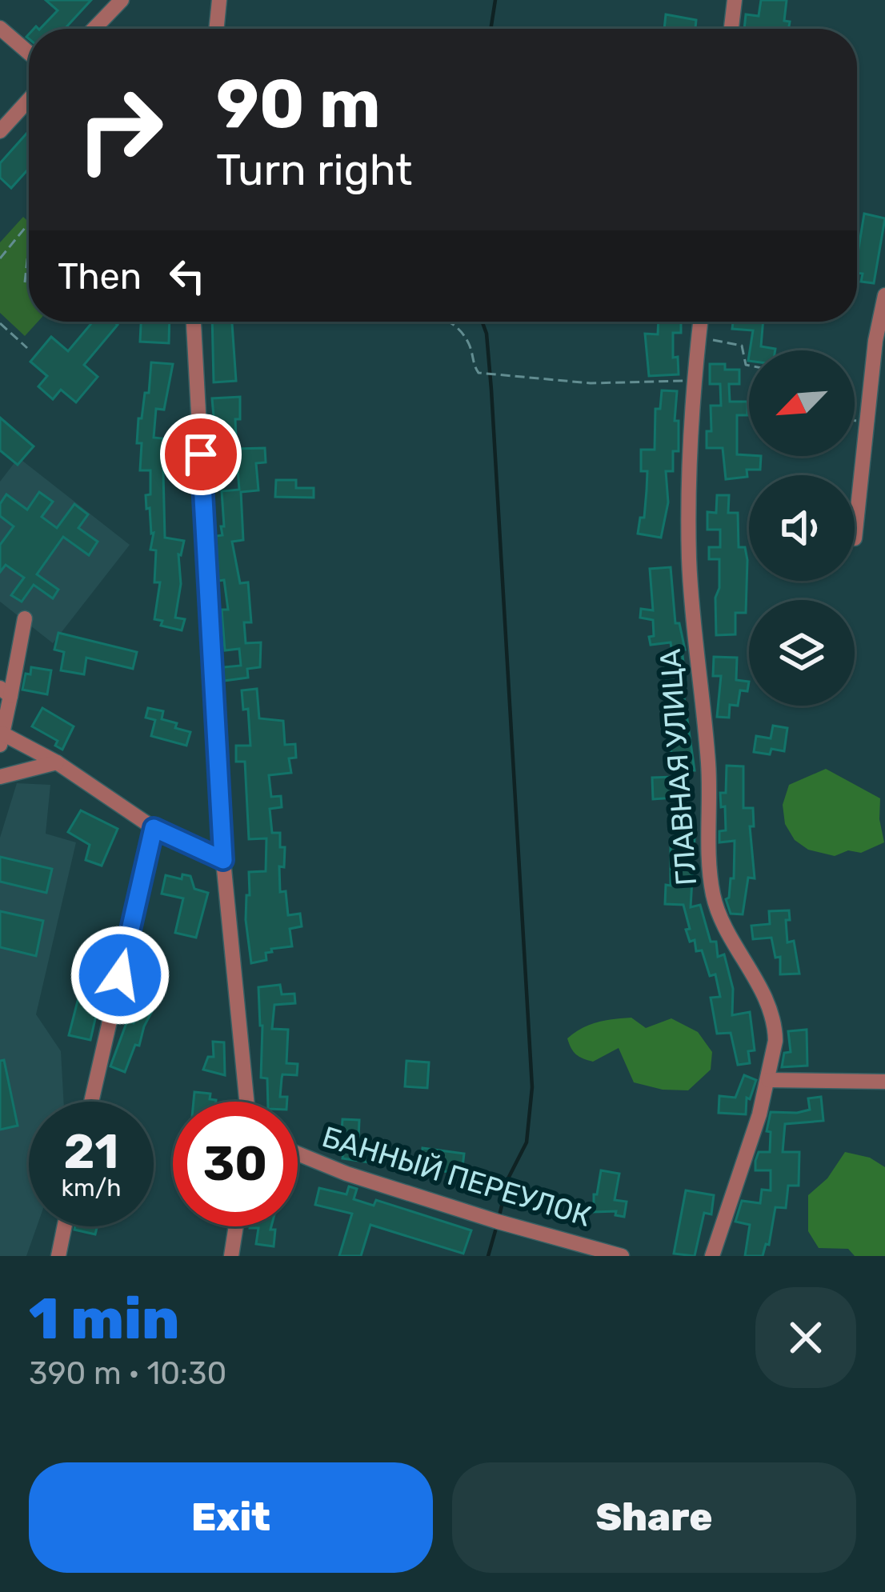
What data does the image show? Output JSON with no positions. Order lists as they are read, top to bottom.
{
  "streets": {
    "street": ["ГЛАВНАЯ УЛИЦА", "БАННЫЙ ПЕРЕУЛОК"]
  },
  "north": "bottom left",
  "page": {
    "turn": ["90 m", "Turn right"],
    "then": "Then",
    "speed": "21 km/h",
    "limit": "30",
    "heading": ["1 min", "390 m · 10:30"],
    "buttons": ["Exit", "Share"]
  }
}
